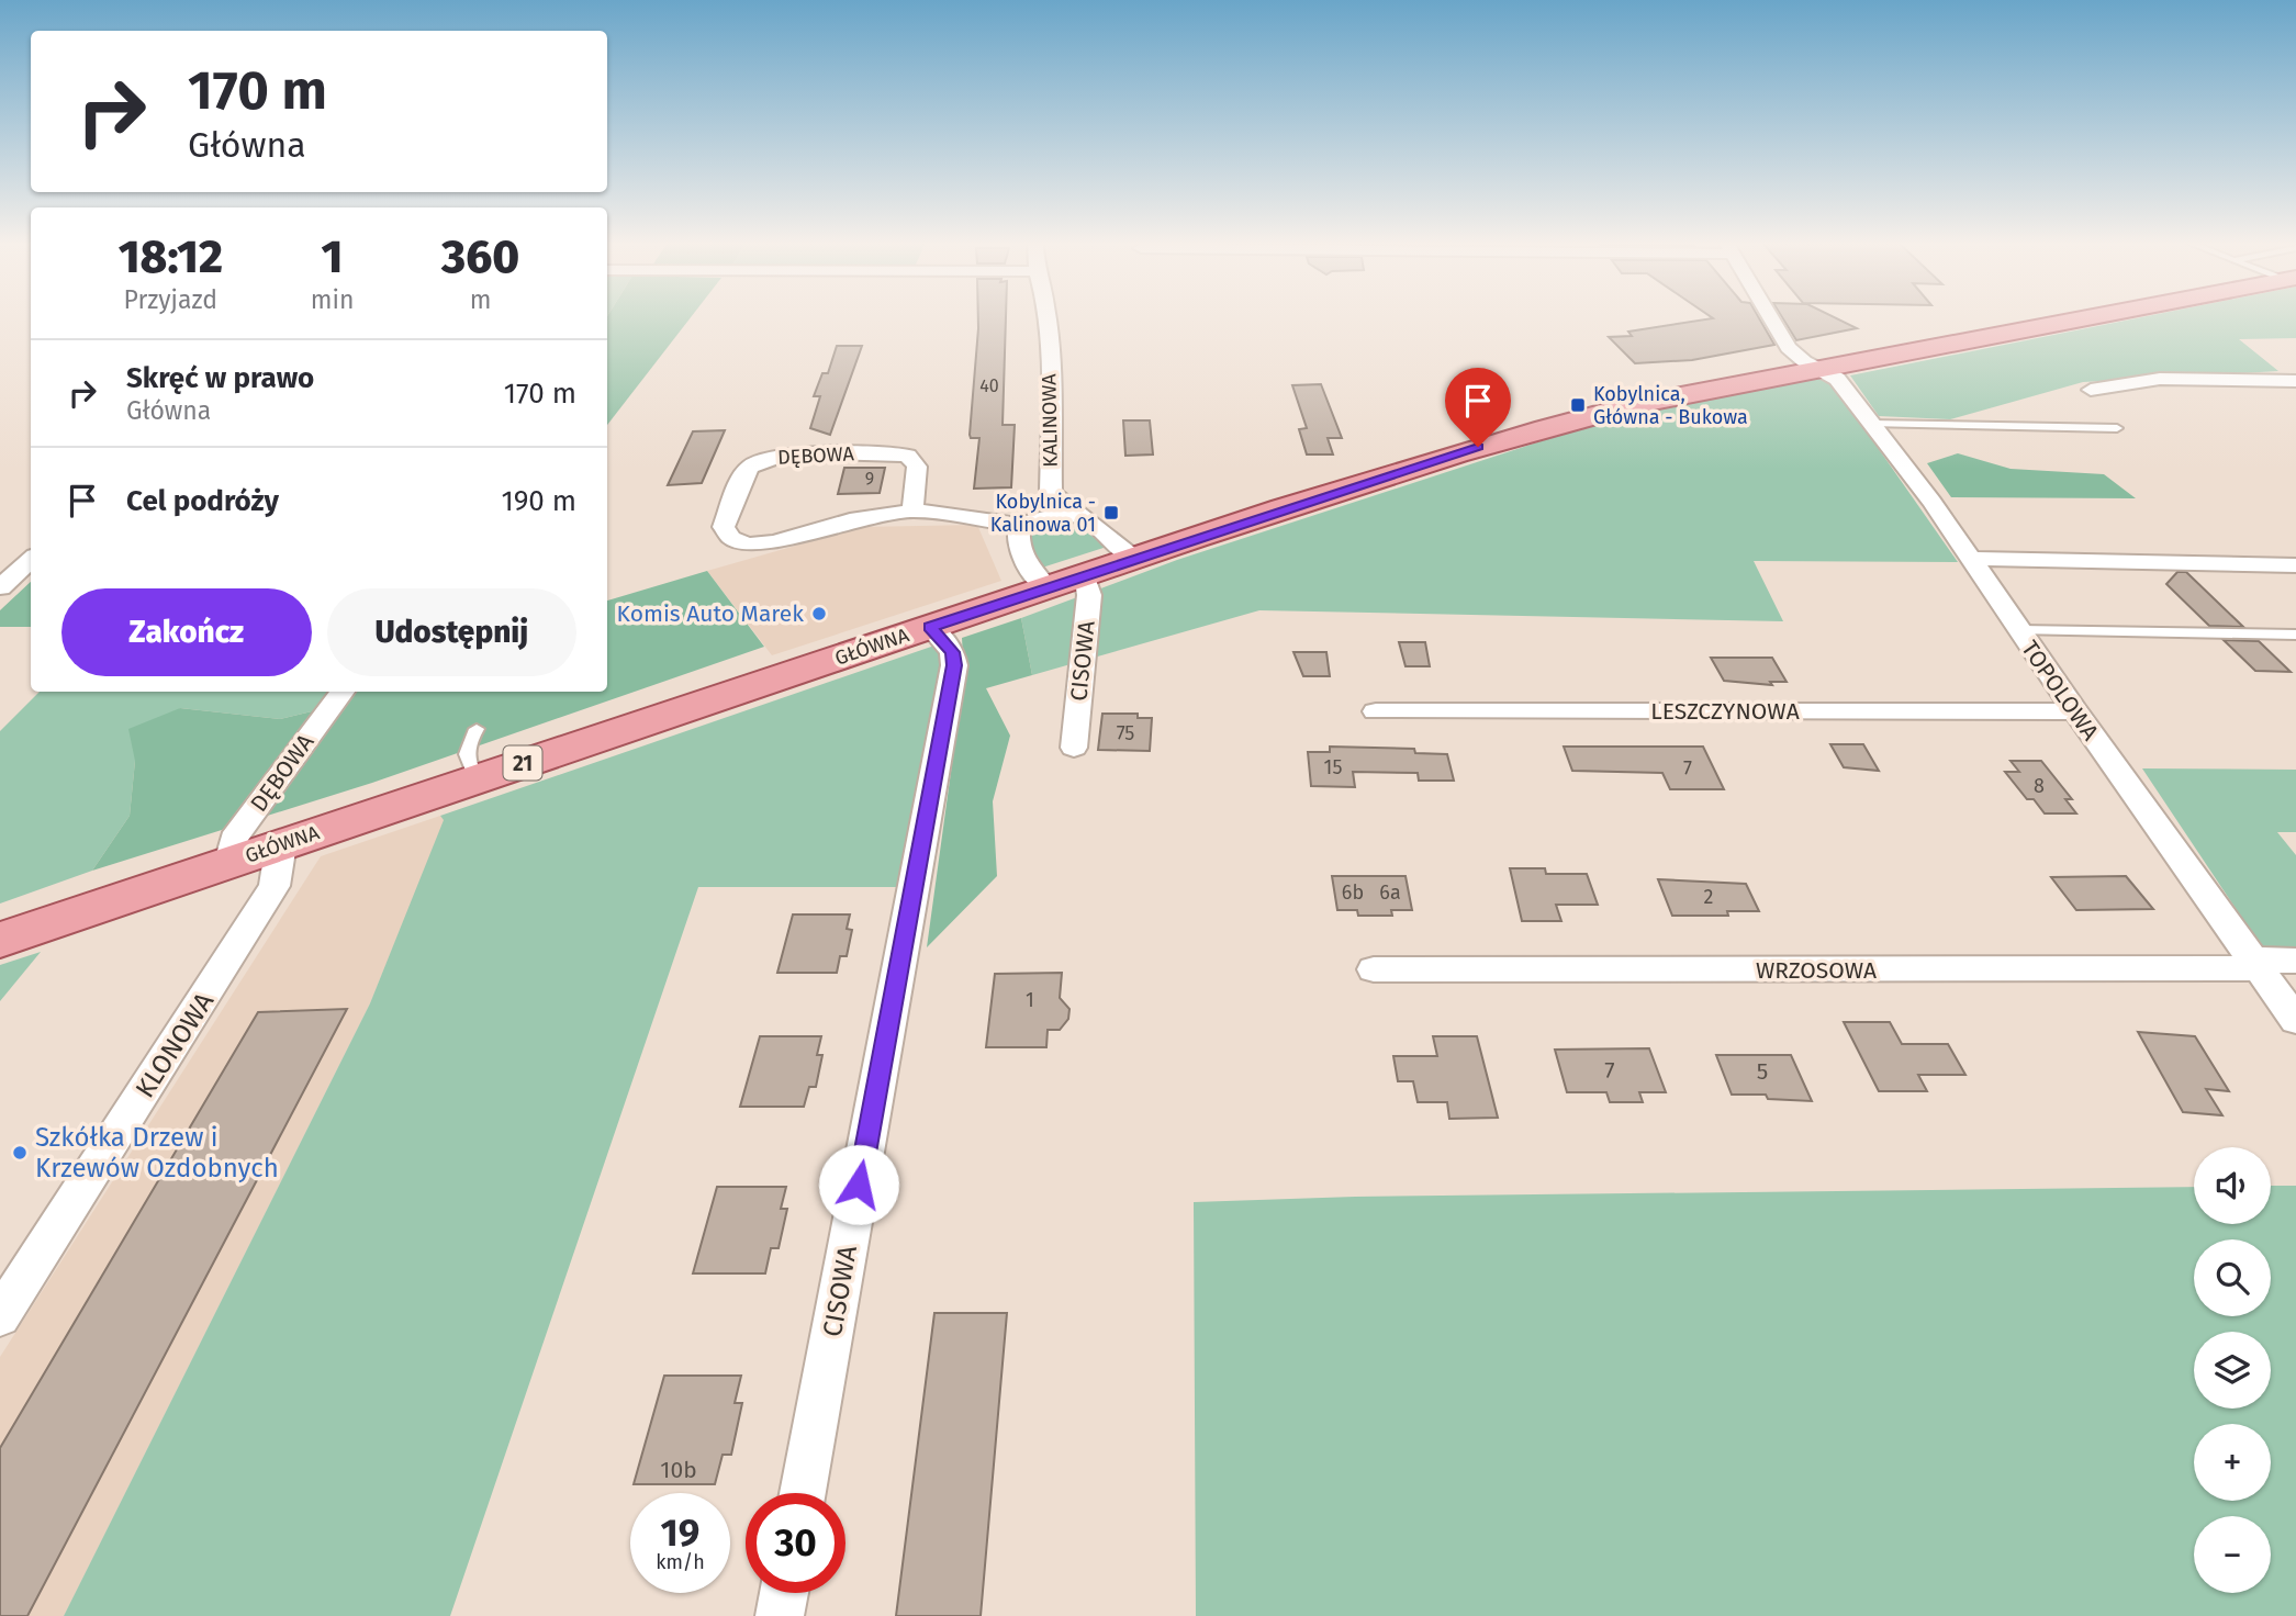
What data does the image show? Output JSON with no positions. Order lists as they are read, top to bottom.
{
  "streets": {
    "main road": ["GŁÓWNA", "21"],
    "street": [
      "KALINOWA",
      "DĘBOWA",
      "CISOWA",
      "TOPOLOWA",
      "LESZCZYNOWA",
      "WRZOSOWA",
      "KLONOWA"
    ]
  },
  "crossings": [
    ["KALINOWA", "GŁÓWNA"],
    ["DĘBOWA", "GŁÓWNA"],
    ["GŁÓWNA", "CISOWA"],
    ["GŁÓWNA", "TOPOLOWA"],
    ["GŁÓWNA", "KLONOWA"],
    ["TOPOLOWA", "LESZCZYNOWA"],
    ["TOPOLOWA", "WRZOSOWA"]
  ],
  "places": {
    "transit": ["Kobylnica, Główna - Bukowa", "Kobylnica - Kalinowa 01"],
    "other": ["Komis Auto Marek", "Szkółka Drzew i Krzewów Ozdobnych"]
  },
  "house_numbers": [
    "40",
    "9",
    "75",
    "15",
    "7",
    "8",
    "6b",
    "6a",
    "2",
    "1",
    "7",
    "5",
    "10b"
  ],
  "page": {
    "turn": ["170 m", "Główna"],
    "eta": [
      "18:12",
      "Przyjazd",
      "1",
      "min",
      "360",
      "m"
    ],
    "list": [
      {
        "name": "Skręć w prawo",
        "note": "Główna",
        "value": "170 m"
      },
      {
        "name": "Cel podróży",
        "value": "190 m"
      }
    ],
    "buttons": ["Zakończ", "Udostępnij"],
    "map_buttons": ["+", "−"],
    "speed": "19 km/h",
    "limit": "30"
  }
}
